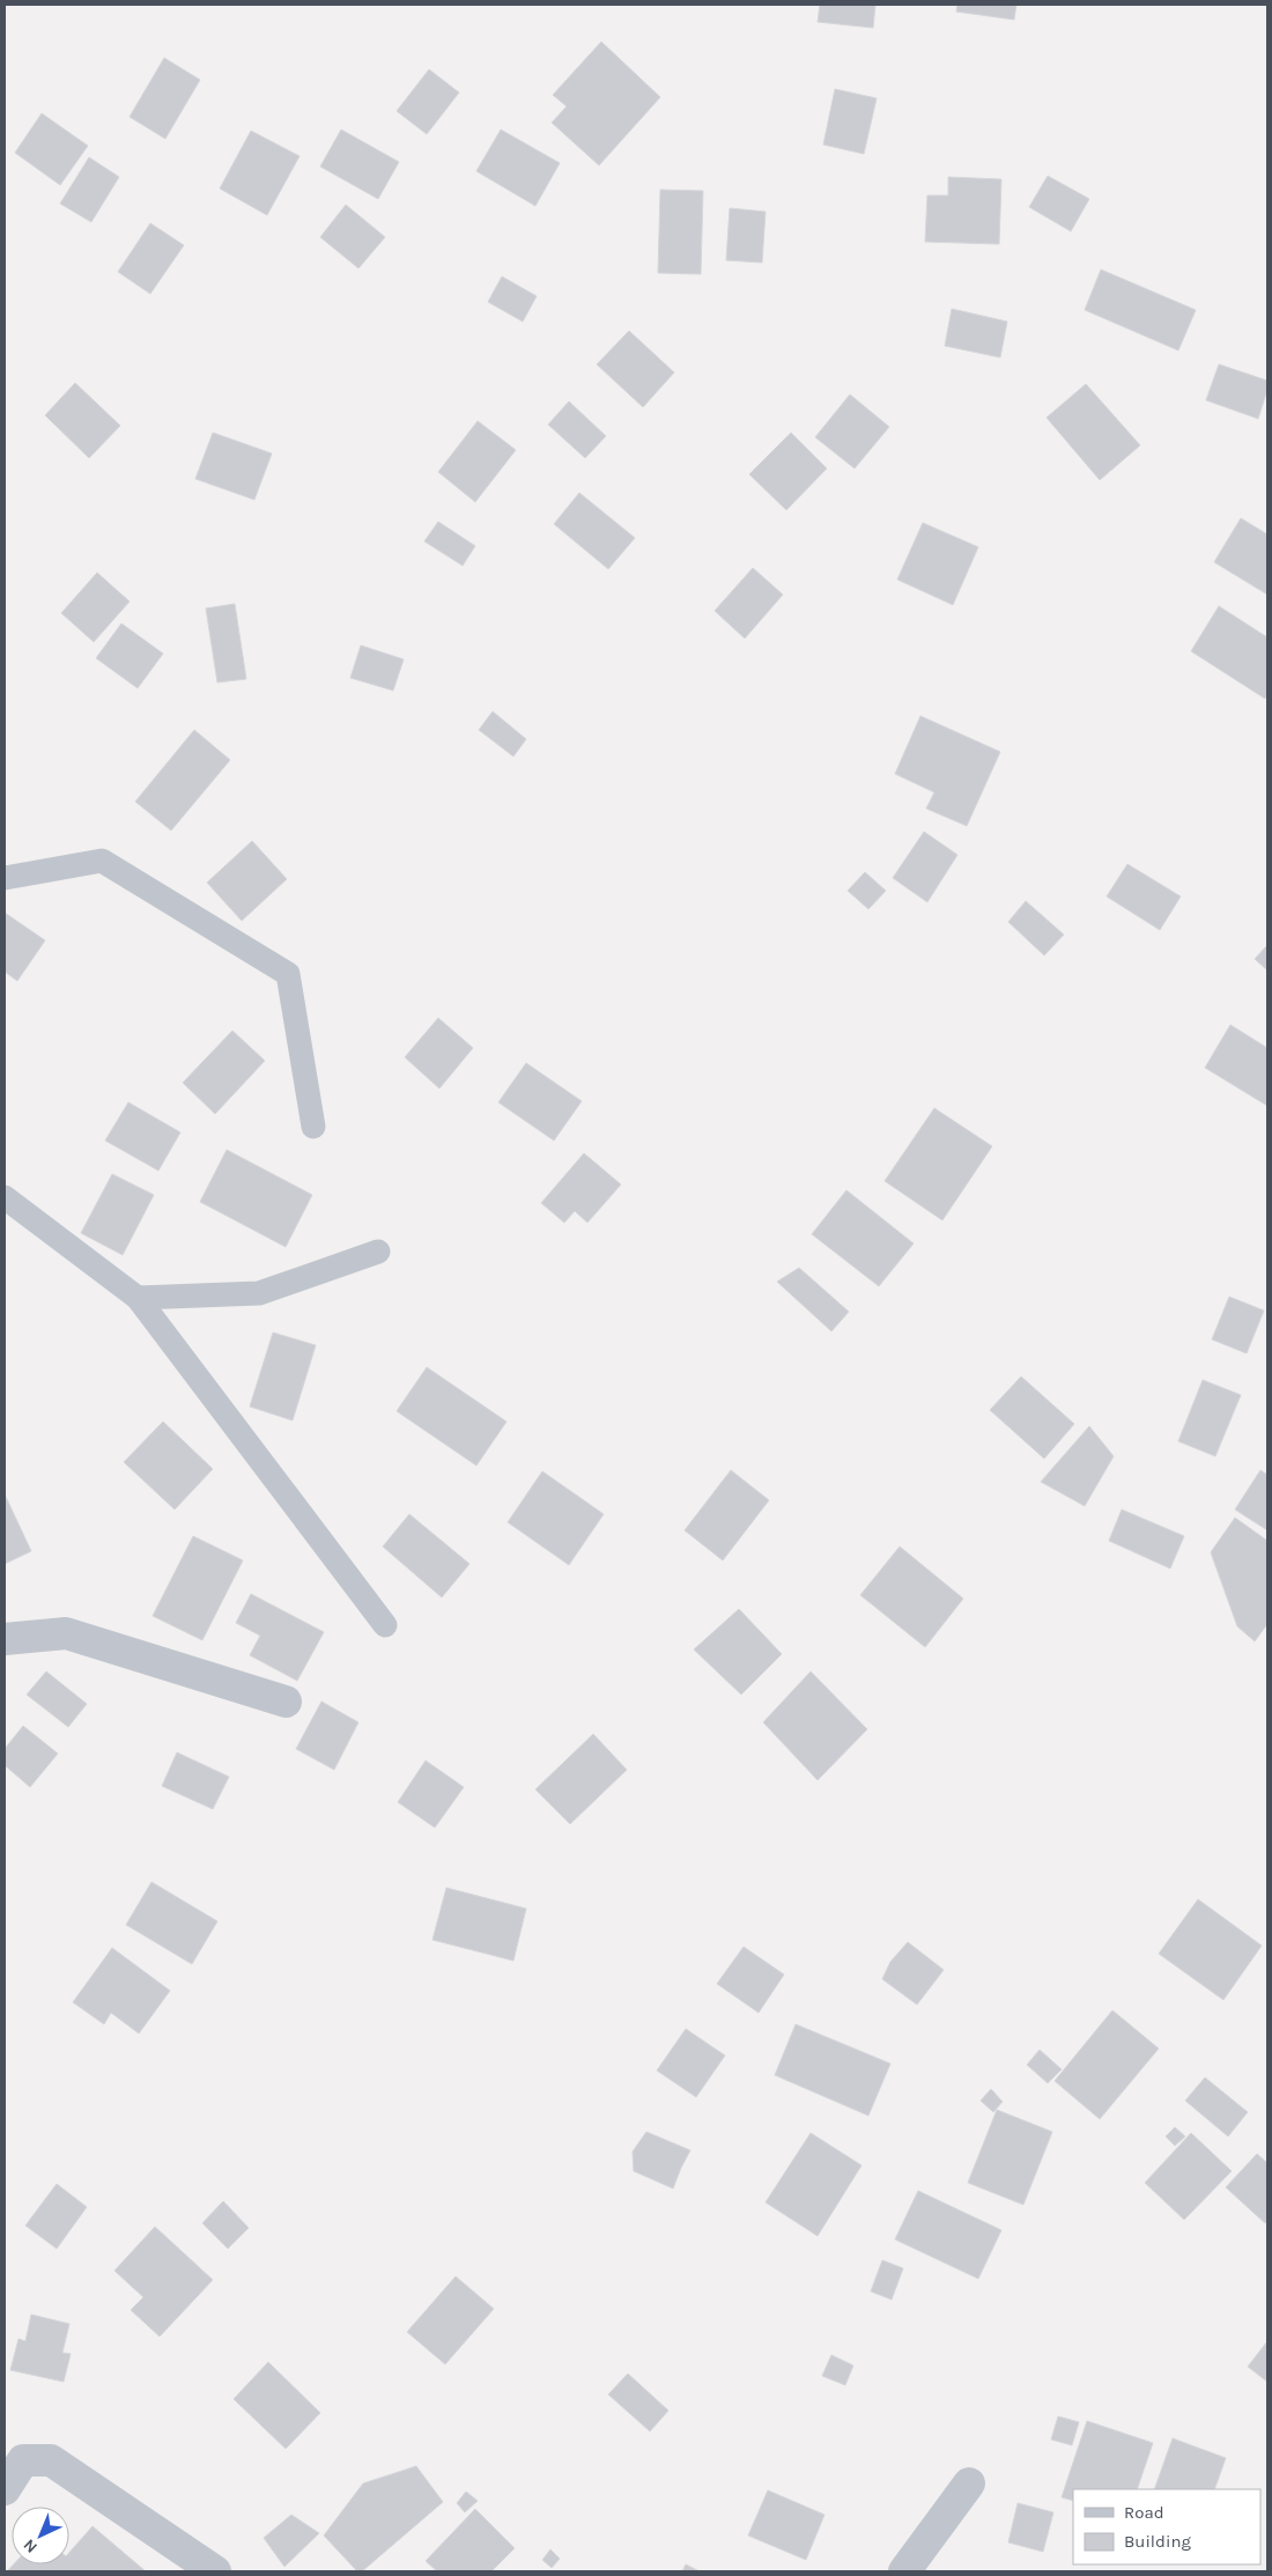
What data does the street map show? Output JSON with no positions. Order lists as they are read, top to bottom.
{
  "legend": ["Road", "Building"],
  "north": "bottom left"
}
